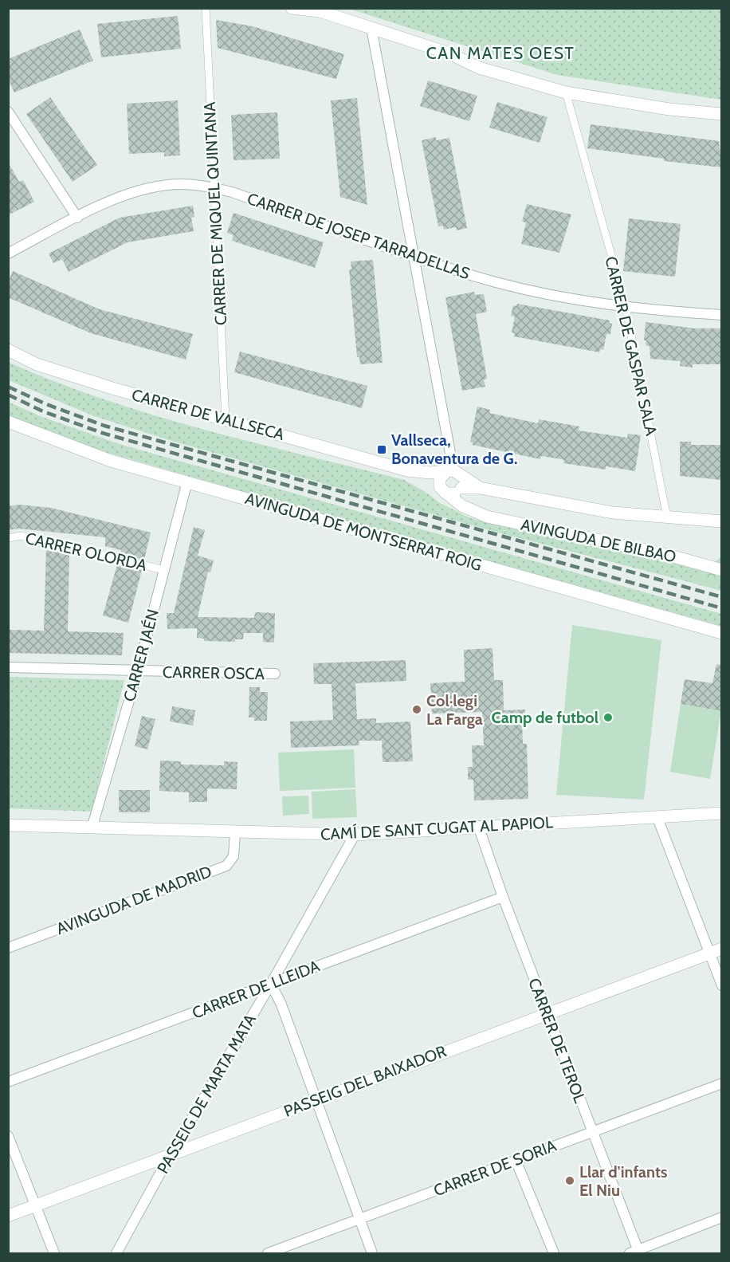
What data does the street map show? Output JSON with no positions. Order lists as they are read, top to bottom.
{
  "streets": {
    "street": [
      "CARRER DE MIQUEL QUINTANA",
      "CARRER DE JOSEP TARRADELLAS",
      "CARRER DE GASPAR SALA",
      "CARRER DE VALLSECA",
      "AVINGUDA DE MONTSERRAT ROIG",
      "AVINGUDA DE BILBAO",
      "CARRER OLORDA",
      "CARRER JAÉN",
      "CARRER OSCA",
      "CAMÍ DE SANT CUGAT AL PAPIOL",
      "AVINGUDA DE MADRID",
      "CARRER DE LLEIDA",
      "CARRER DE TEROL",
      "PASSEIG DEL BAIXADOR",
      "PASSEIG DE MARTA MATA",
      "CARRER DE SORIA"
    ]
  },
  "crossings": [
    ["CARRER DE MIQUEL QUINTANA", "CARRER DE JOSEP TARRADELLAS"],
    ["CARRER DE MIQUEL QUINTANA", "CARRER DE VALLSECA"],
    ["CARRER DE JOSEP TARRADELLAS", "CARRER DE GASPAR SALA"],
    ["CARRER DE GASPAR SALA", "CARRER DE VALLSECA"],
    ["CARRER DE VALLSECA", "AVINGUDA DE BILBAO"],
    ["AVINGUDA DE MONTSERRAT ROIG", "CARRER JAÉN"],
    ["CARRER OLORDA", "CARRER JAÉN"],
    ["CARRER JAÉN", "CARRER OSCA"],
    ["CARRER JAÉN", "CAMÍ DE SANT CUGAT AL PAPIOL"],
    ["CAMÍ DE SANT CUGAT AL PAPIOL", "AVINGUDA DE MADRID"],
    ["CAMÍ DE SANT CUGAT AL PAPIOL", "CARRER DE TEROL"],
    ["CAMÍ DE SANT CUGAT AL PAPIOL", "PASSEIG DE MARTA MATA"],
    ["CARRER DE LLEIDA", "CARRER DE TEROL"],
    ["CARRER DE LLEIDA", "PASSEIG DE MARTA MATA"],
    ["CARRER DE TEROL", "PASSEIG DEL BAIXADOR"],
    ["CARRER DE TEROL", "CARRER DE SORIA"],
    ["PASSEIG DEL BAIXADOR", "PASSEIG DE MARTA MATA"]
  ],
  "districts": ["CAN MATES OEST"],
  "places": {
    "transit": ["Vallseca, Bonaventura de G."],
    "other": ["Col·legi La Farga", "Camp de futbol", "Llar d'infants El Niu"]
  }
}
